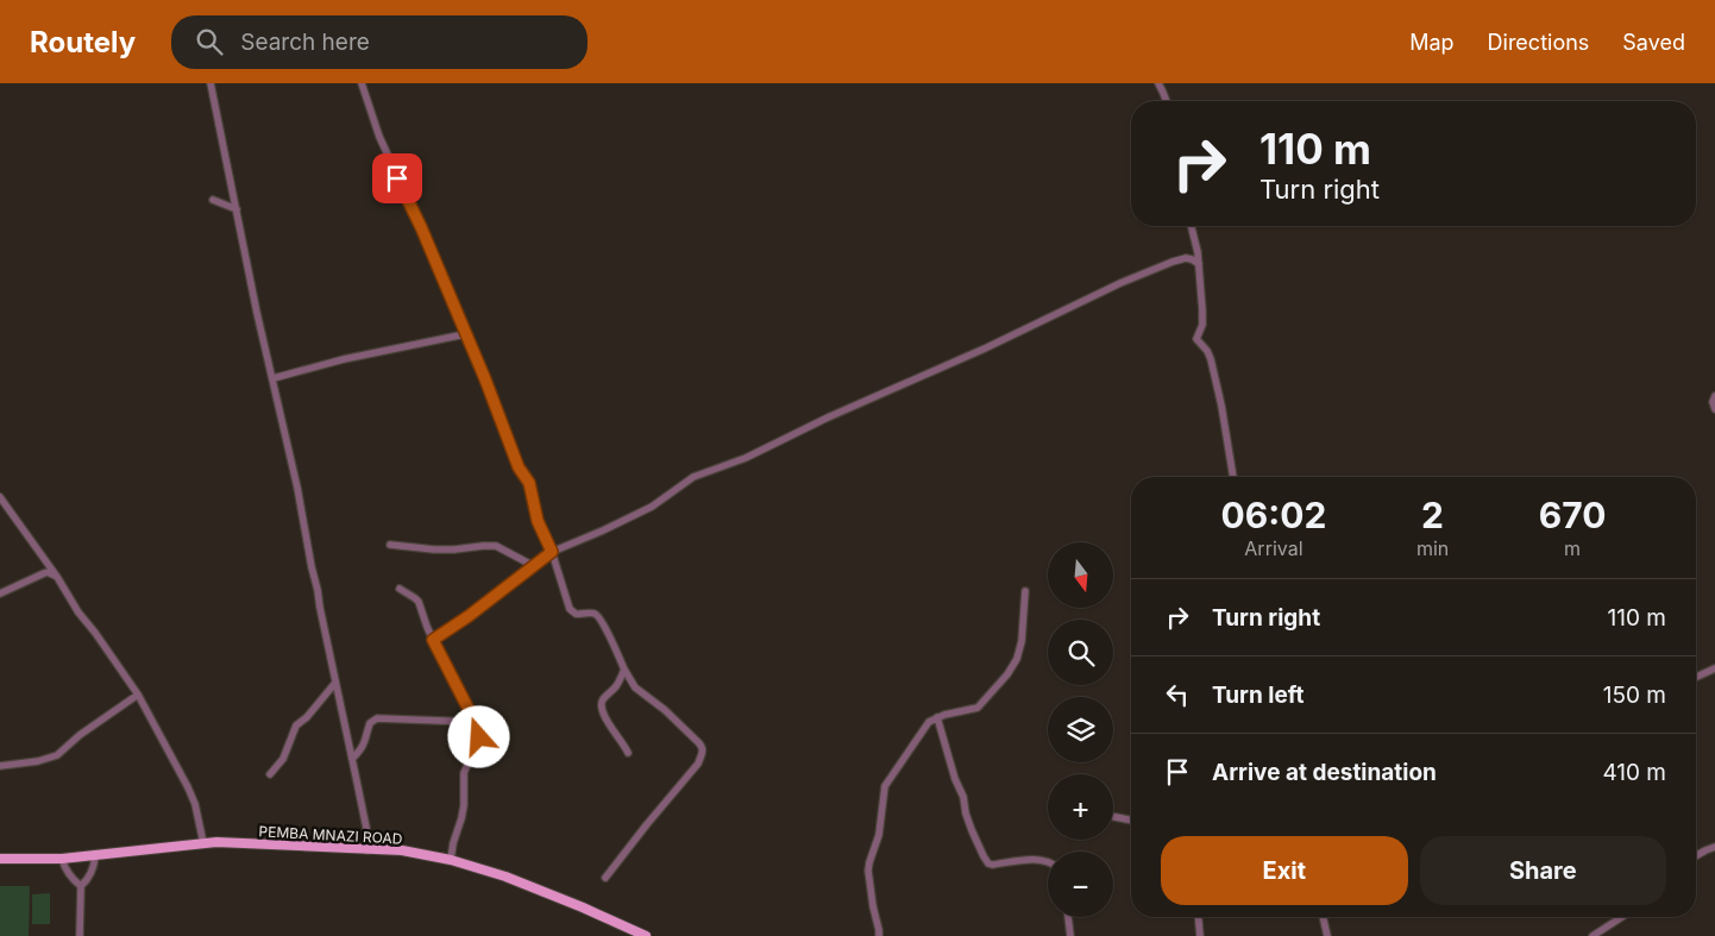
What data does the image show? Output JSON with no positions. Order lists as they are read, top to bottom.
{
  "streets": {
    "main road": ["PEMBA MNAZI ROAD"]
  },
  "north": "bottom",
  "page": {
    "header": "Routely",
    "search": "Search here",
    "nav": ["Map", "Directions", "Saved"],
    "turn": ["110 m", "Turn right"],
    "eta": [
      "06:02",
      "Arrival",
      "2",
      "min",
      "670",
      "m"
    ],
    "map_buttons": ["+", "−"],
    "list": [
      {
        "name": "Turn right",
        "value": "110 m"
      },
      {
        "name": "Turn left",
        "value": "150 m"
      },
      {
        "name": "Arrive at destination",
        "value": "410 m"
      }
    ],
    "buttons": ["Exit", "Share"]
  }
}
